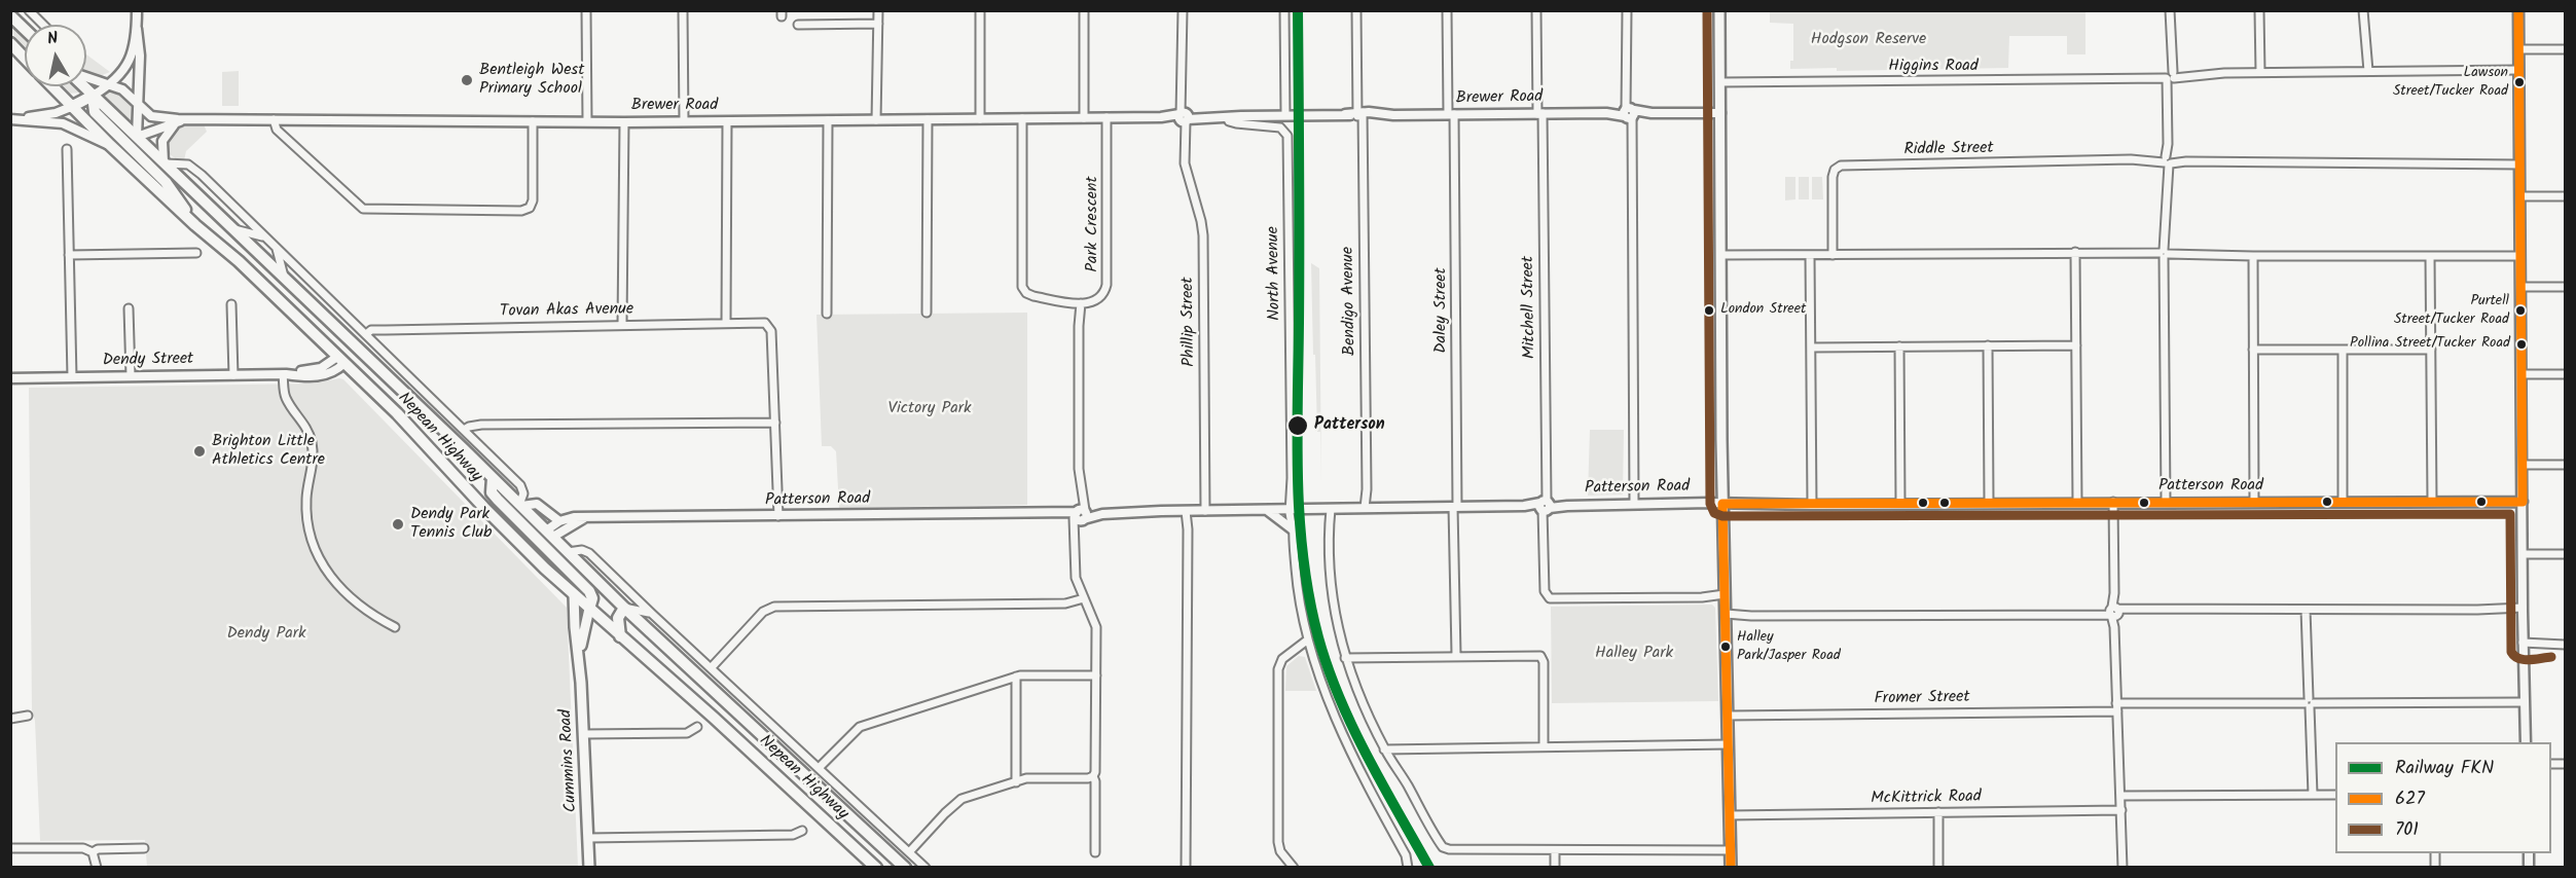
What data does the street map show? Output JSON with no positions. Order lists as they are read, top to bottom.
{
  "streets": {
    "highway": ["Nepean Highway"],
    "main road": ["Cummins Road"],
    "street": [
      "Higgins Road",
      "Brewer Road",
      "Riddle Street",
      "Park Crescent",
      "North Avenue",
      "Bendigo Avenue",
      "Mitchell Street",
      "Daley Street",
      "Tovan Akas Avenue",
      "Phillip Street",
      "Dendy Street",
      "Patterson Road",
      "Fromer Street",
      "McKittrick Road"
    ]
  },
  "crossings": [
    ["Brewer Road", "Park Crescent"],
    ["Brewer Road", "North Avenue"],
    ["Brewer Road", "Bendigo Avenue"],
    ["Brewer Road", "Mitchell Street"],
    ["Brewer Road", "Daley Street"],
    ["Brewer Road", "Phillip Street"],
    ["Brewer Road", "Nepean Highway"],
    ["North Avenue", "Patterson Road"],
    ["Bendigo Avenue", "Patterson Road"],
    ["Mitchell Street", "Patterson Road"],
    ["Daley Street", "Patterson Road"],
    ["Phillip Street", "Patterson Road"],
    ["Dendy Street", "Nepean Highway"],
    ["Nepean Highway", "Patterson Road"],
    ["Nepean Highway", "Cummins Road"]
  ],
  "parks": [
    "Hodgson Reserve",
    "Victory Park",
    "Dendy Park",
    "Halley Park"
  ],
  "places": [
    "Bentleigh West Primary School",
    "Lawson Street/Tucker Road",
    "London Street",
    "Purtell Street/Tucker Road",
    "Pollina Street/Tucker Road",
    "Patterson",
    "Brighton Little Athletics Centre",
    "Dendy Park Tennis Club",
    "Halley Park/Jasper Road"
  ],
  "lines": ["rail line FKN", "transit line 627", "transit line 701"],
  "legend": ["Railway FKN", "627", "701"],
  "north": "top"
}
